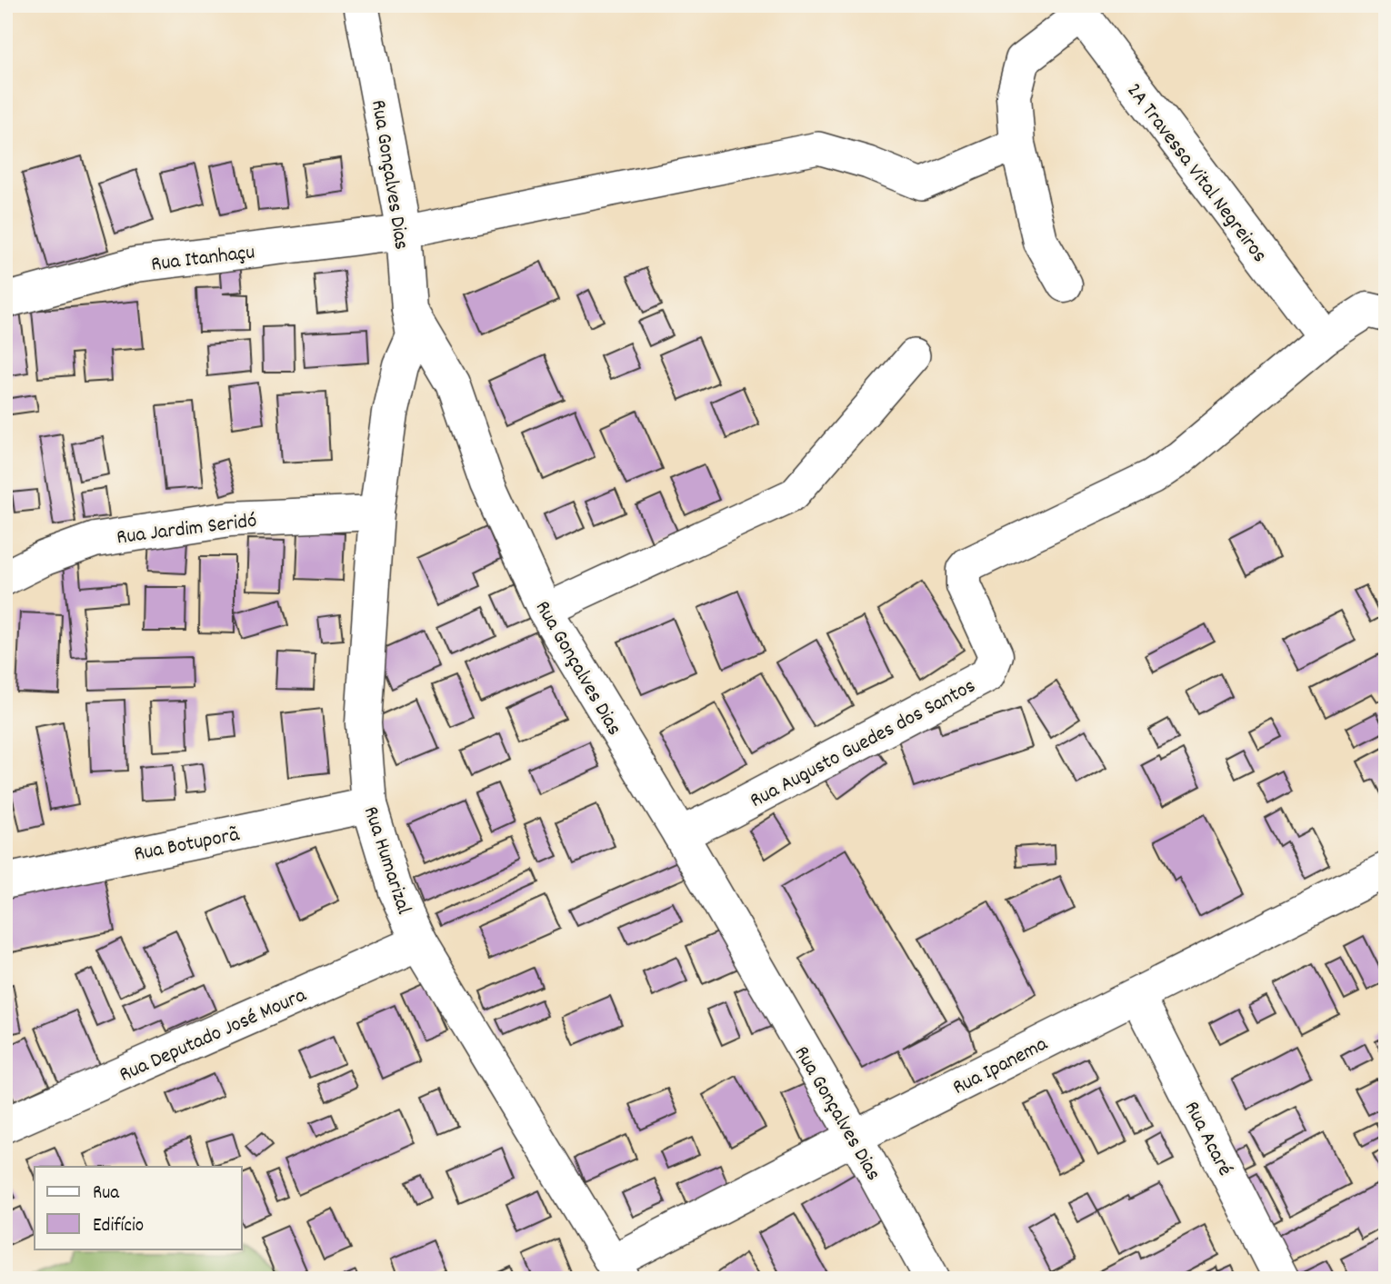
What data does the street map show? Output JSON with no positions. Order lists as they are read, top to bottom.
{
  "streets": {
    "street": [
      "2A Travessa Vital Negreiros",
      "Rua Gonçalves Dias",
      "Rua Itanhaçu",
      "Rua Jardim Seridó",
      "Rua Augusto Guedes dos Santos",
      "Rua Botuporã",
      "Rua Humarizal",
      "Rua Deputado José Moura",
      "Rua Ipanema",
      "Rua Acaré"
    ]
  },
  "crossings": [
    ["2A Travessa Vital Negreiros", "Rua Augusto Guedes dos Santos"],
    ["Rua Gonçalves Dias", "Rua Itanhaçu"],
    ["Rua Gonçalves Dias", "Rua Augusto Guedes dos Santos"],
    ["Rua Gonçalves Dias", "Rua Humarizal"],
    ["Rua Gonçalves Dias", "Rua Ipanema"],
    ["Rua Jardim Seridó", "Rua Humarizal"],
    ["Rua Botuporã", "Rua Humarizal"],
    ["Rua Humarizal", "Rua Deputado José Moura"],
    ["Rua Humarizal", "Rua Ipanema"],
    ["Rua Ipanema", "Rua Acaré"]
  ],
  "legend": ["Rua", "Edifício"]
}
